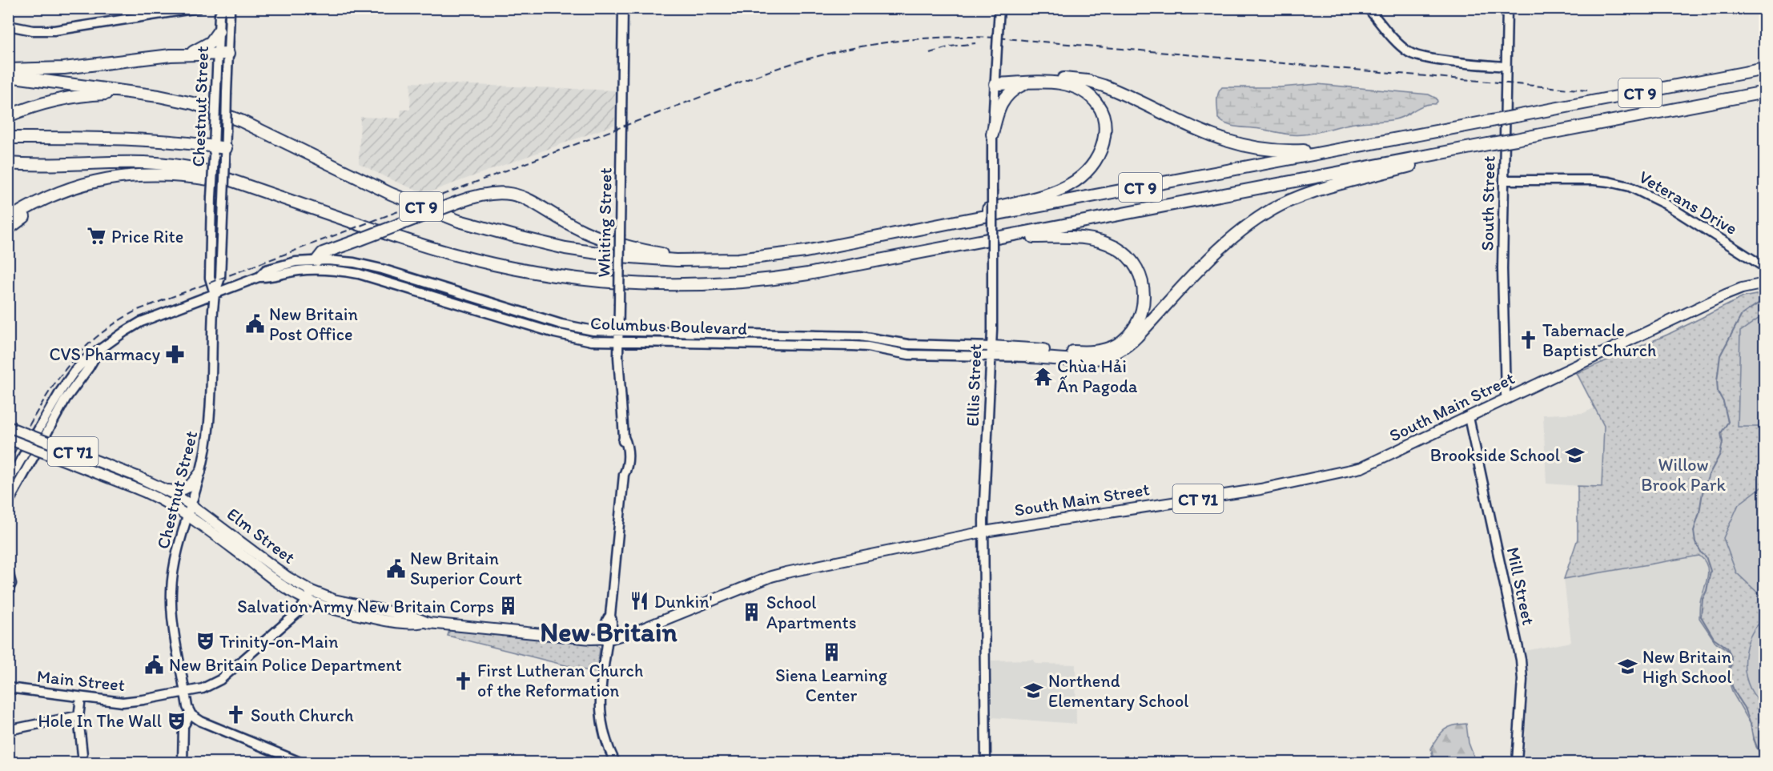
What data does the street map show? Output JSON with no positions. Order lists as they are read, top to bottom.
{
  "streets": {
    "highway": ["CT 9"],
    "main road": ["South Main Street", "CT 71", "Elm Street"],
    "street": [
      "Chestnut Street",
      "Veterans Drive",
      "South Street",
      "Whiting Street",
      "Columbus Boulevard",
      "Ellis Street",
      "Mill Street",
      "Main Street"
    ]
  },
  "crossings": [
    ["Chestnut Street", "Columbus Boulevard"],
    ["Chestnut Street", "CT 71"],
    ["Chestnut Street", "Elm Street"],
    ["Chestnut Street", "Main Street"],
    ["Veterans Drive", "South Street"],
    ["South Street", "South Main Street"],
    ["Whiting Street", "Columbus Boulevard"],
    ["Whiting Street", "South Main Street"],
    ["Whiting Street", "CT 71"],
    ["Columbus Boulevard", "Ellis Street"],
    ["Ellis Street", "South Main Street"],
    ["South Main Street", "CT 71"],
    ["South Main Street", "Mill Street"],
    ["CT 71", "Elm Street"],
    ["CT 71", "Main Street"],
    ["Elm Street", "Main Street"]
  ],
  "districts": ["New Britain"],
  "parks": ["Willow Brook Park"],
  "places": {
    "supermarket": ["Price Rite"],
    "public building": ["New Britain Post Office", "New Britain Superior Court", "New Britain Police Department"],
    "church": ["Tabernacle Baptist Church", "First Lutheran Church of the Reformation", "South Church"],
    "pharmacy": ["CVS Pharmacy"],
    "temple": ["Chùa Hải Ấn Pagoda"],
    "school or university": ["Brookside School", "New Britain High School", "Northend Elementary School"],
    "restaurant": ["Dunkin'"],
    "building": ["Salvation Army New Britain Corps", "School Apartments", "Siena Learning Center"],
    "theatre": ["Trinity-on-Main", "Hole In The Wall"]
  }
}
